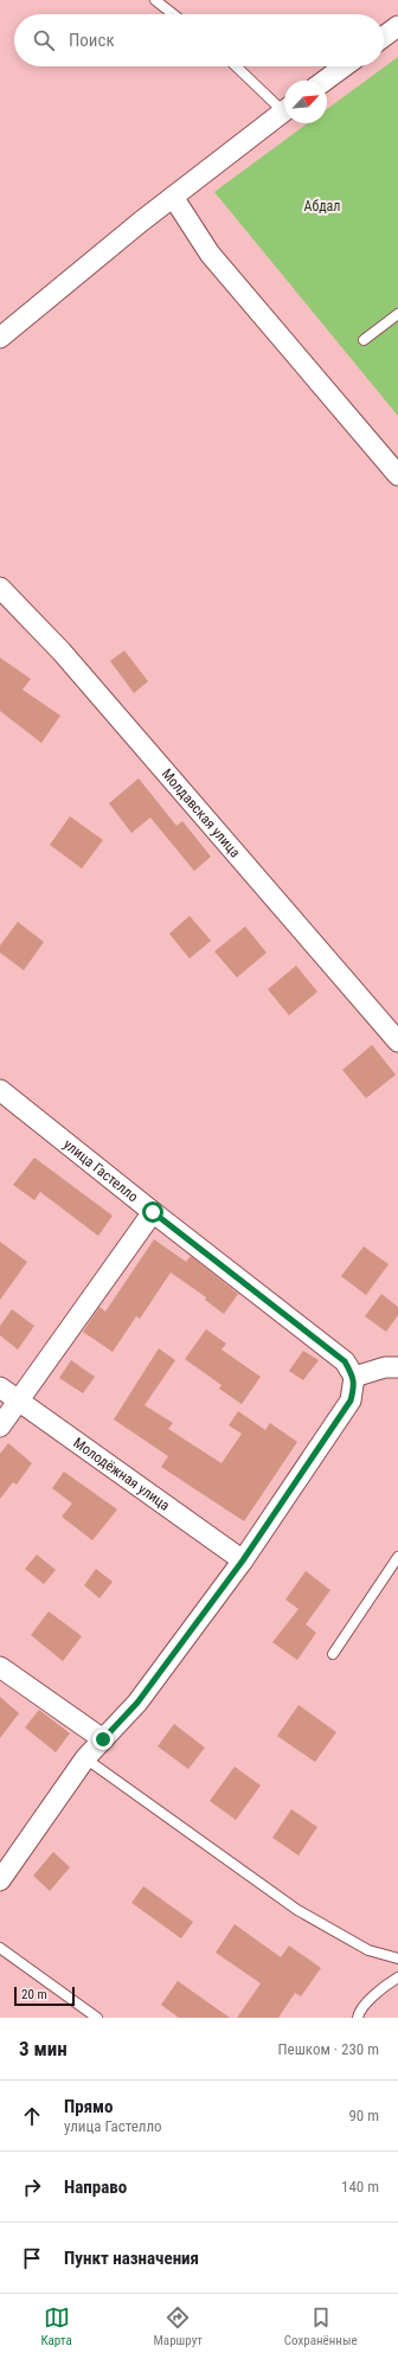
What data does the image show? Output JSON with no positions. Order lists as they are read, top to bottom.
{
  "streets": {
    "street": ["Молдавская улица", "улица Гастелло", "Молодёжная улица"]
  },
  "parks": ["Абдал"],
  "scale_bar": "20 m",
  "north": "top right",
  "page": {
    "search": "Поиск",
    "scale": "20 m",
    "heading": ["3 мин", "Пешком · 230 m"],
    "list": [
      ["Прямо", "улица Гастелло", "90 m"],
      ["Направо", "140 m"],
      "Пункт назначения"
    ],
    "nav": ["Карта", "Маршрут", "Сохранённые"]
  }
}
